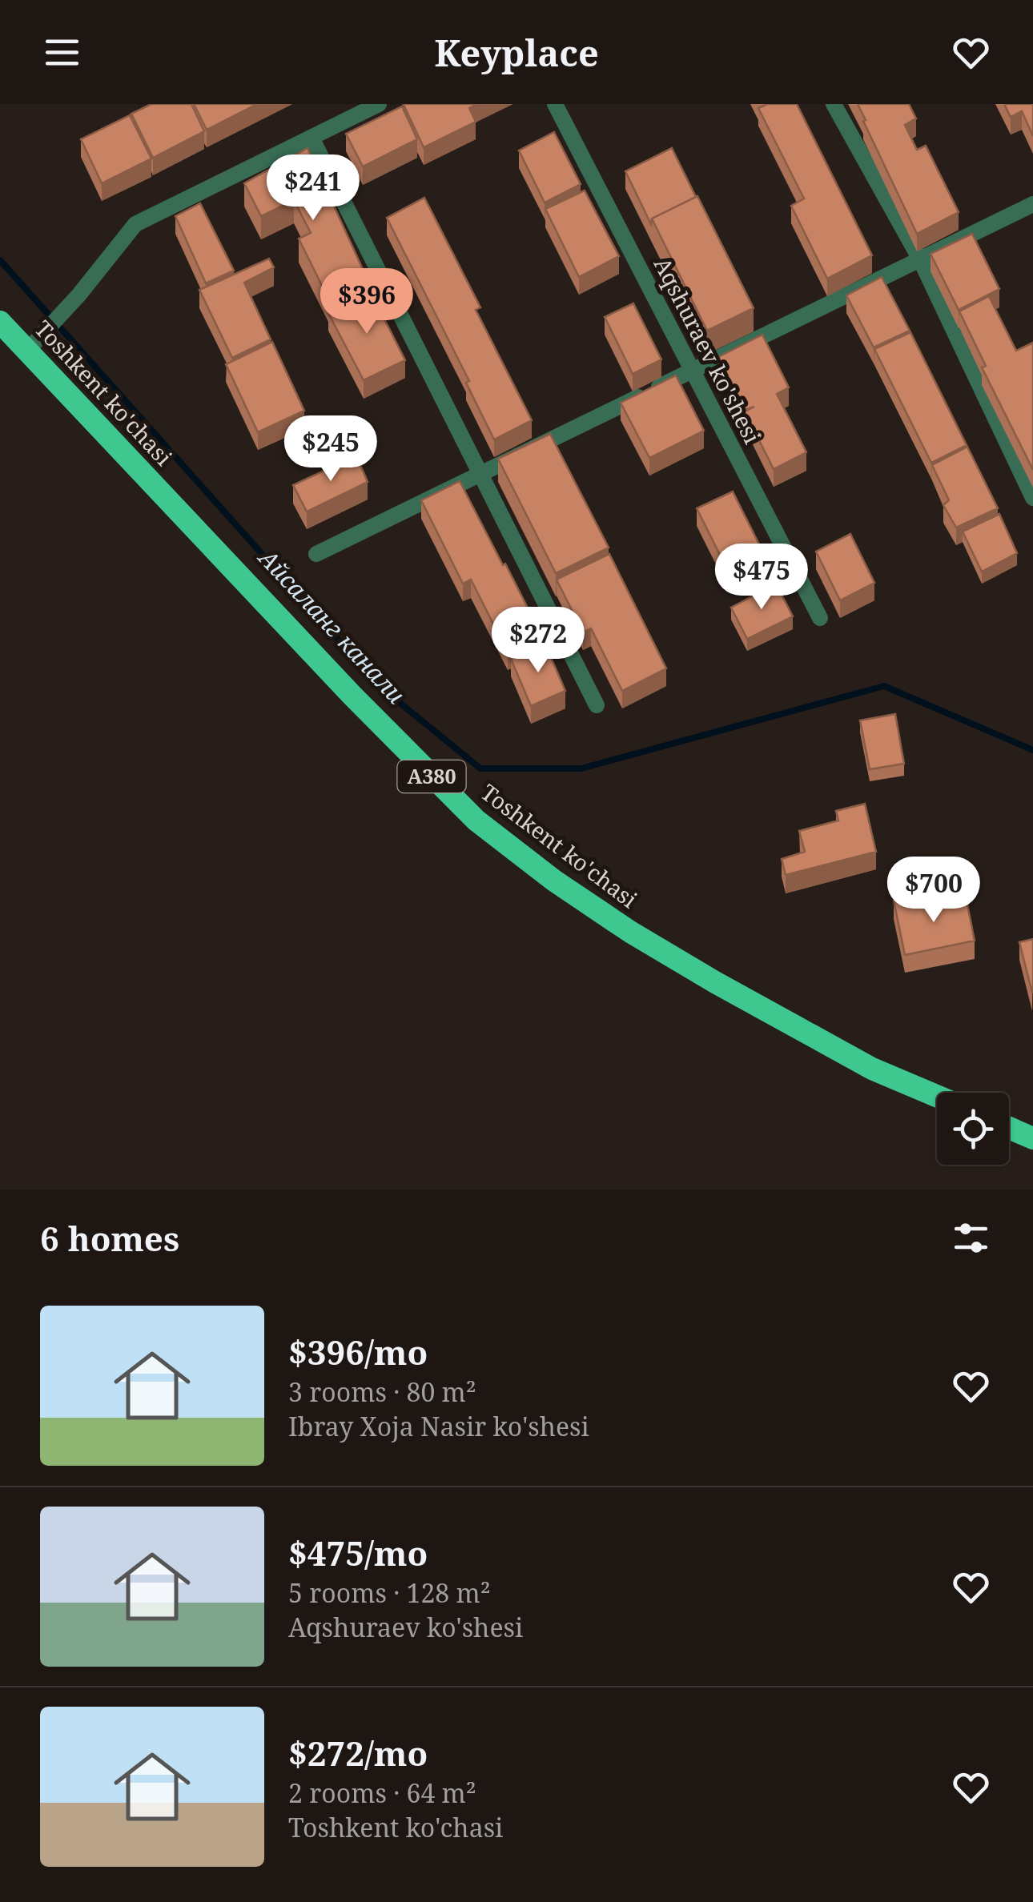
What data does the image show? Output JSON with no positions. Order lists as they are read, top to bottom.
{
  "streets": {
    "highway": ["Toshkent ko'chasi", "A380"],
    "street": ["Aqshuraev ko'shesi"]
  },
  "water": ["Айсаланг канали"],
  "page": {
    "header": "Keyplace",
    "price": [
      "$241",
      "$396",
      "$245",
      "$475",
      "$272",
      "$700"
    ],
    "heading": "6 homes",
    "list": [
      {
        "name": "$396/mo",
        "note": "3 rooms · 80 m² · Ibray Xoja Nasir ko'shesi"
      },
      {
        "name": "$475/mo",
        "note": "5 rooms · 128 m² · Aqshuraev ko'shesi"
      },
      {
        "name": "$272/mo",
        "note": "2 rooms · 64 m² · Toshkent ko'chasi"
      }
    ]
  }
}
